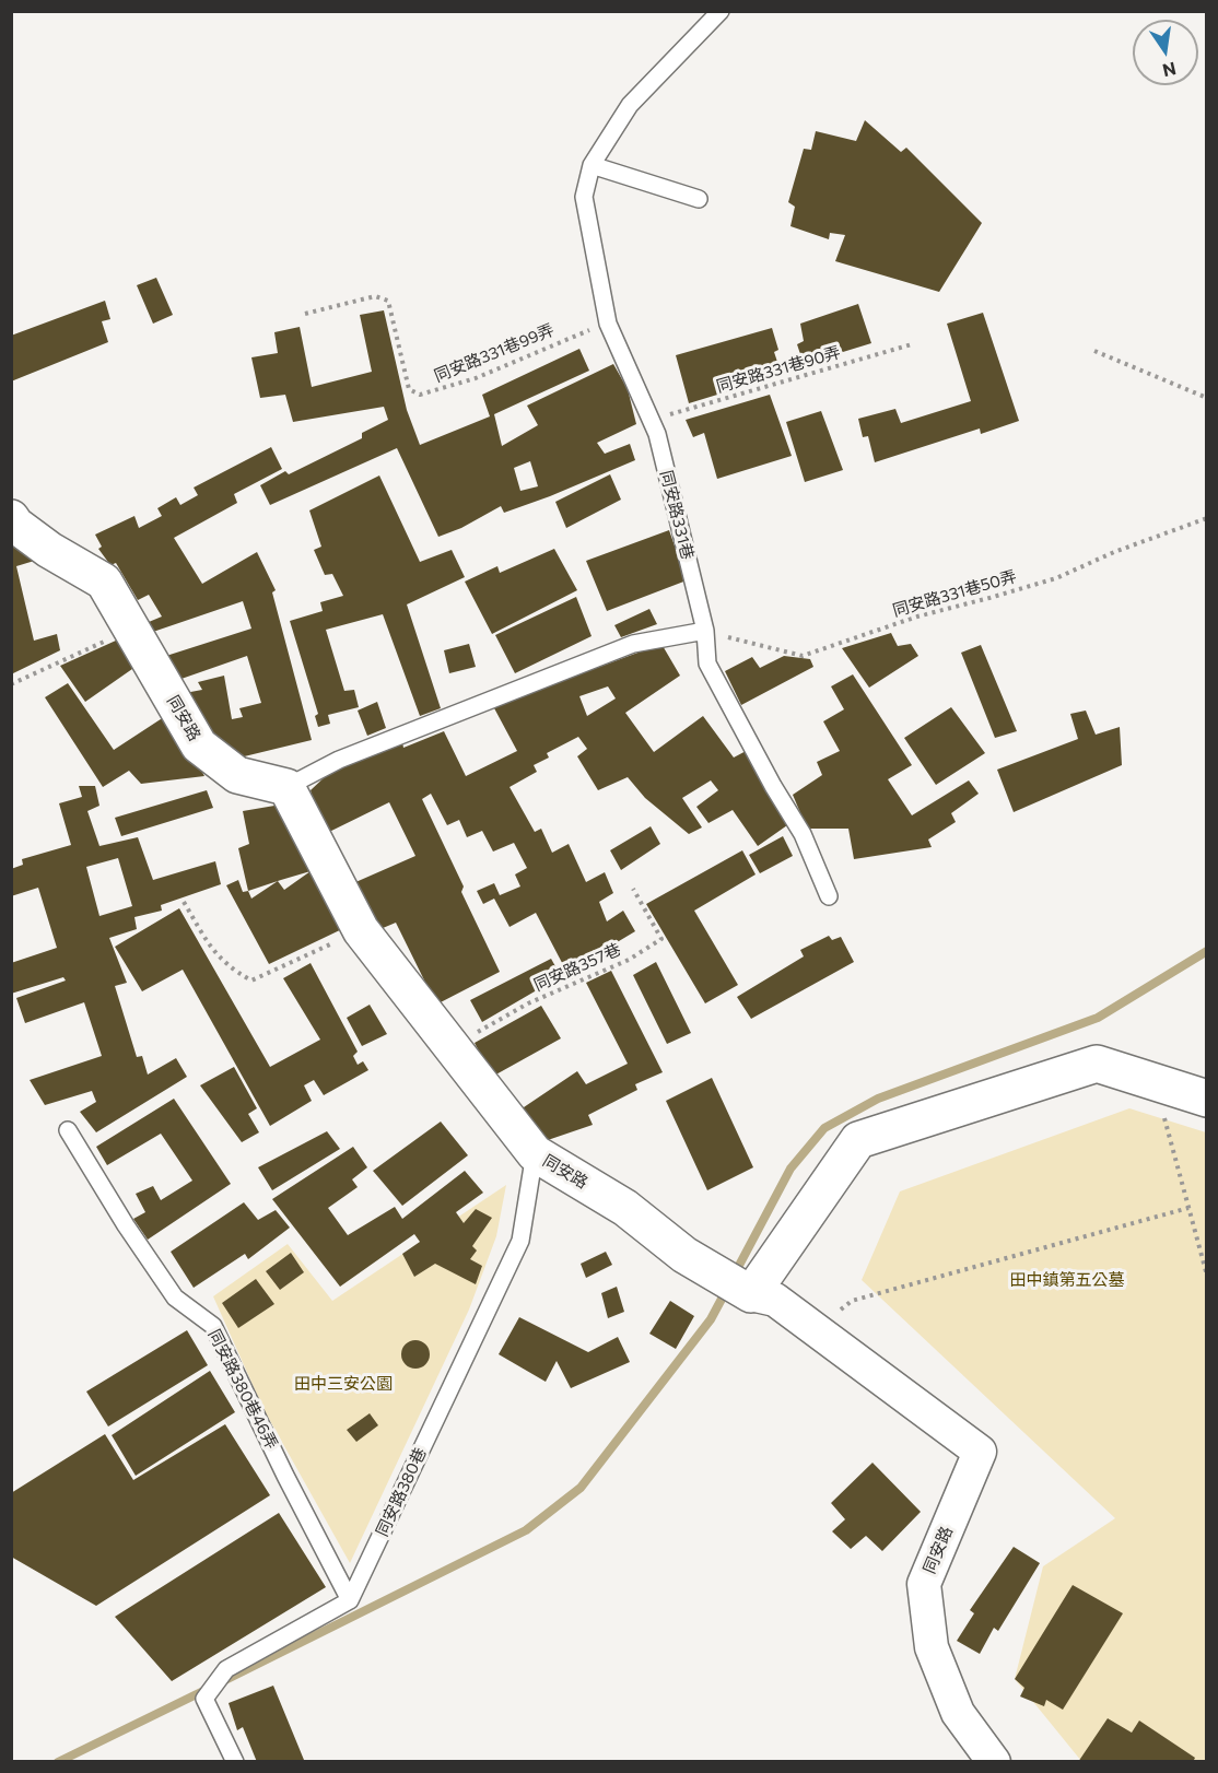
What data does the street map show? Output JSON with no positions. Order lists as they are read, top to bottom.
{
  "streets": {
    "street": ["同安路"],
    "lane": ["同安路331巷", "同安路380巷46弄", "同安路380巷"],
    "path": [
      "同安路331巷99弄",
      "同安路331巷90弄",
      "同安路331巷50弄",
      "同安路357巷"
    ]
  },
  "crossings": [
    ["同安路331巷99弄", "同安路331巷"],
    ["同安路331巷90弄", "同安路331巷"],
    ["同安路331巷", "同安路331巷50弄"],
    ["同安路", "同安路357巷"],
    ["同安路", "同安路380巷"],
    ["同安路380巷46弄", "同安路380巷"]
  ],
  "parks": ["田中鎮第五公墓", "田中三安公園"],
  "north": "bottom"
}
